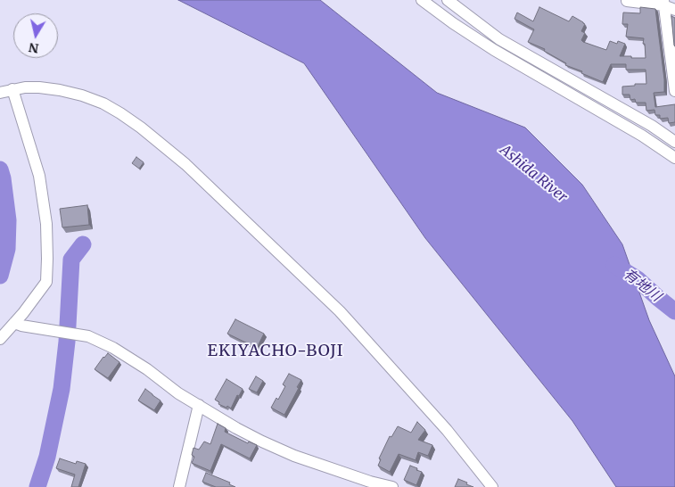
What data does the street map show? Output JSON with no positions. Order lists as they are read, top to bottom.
{
  "districts": ["EKIYACHO-BOJI"],
  "water": ["Ashida River", "有地川"],
  "north": "bottom"
}
